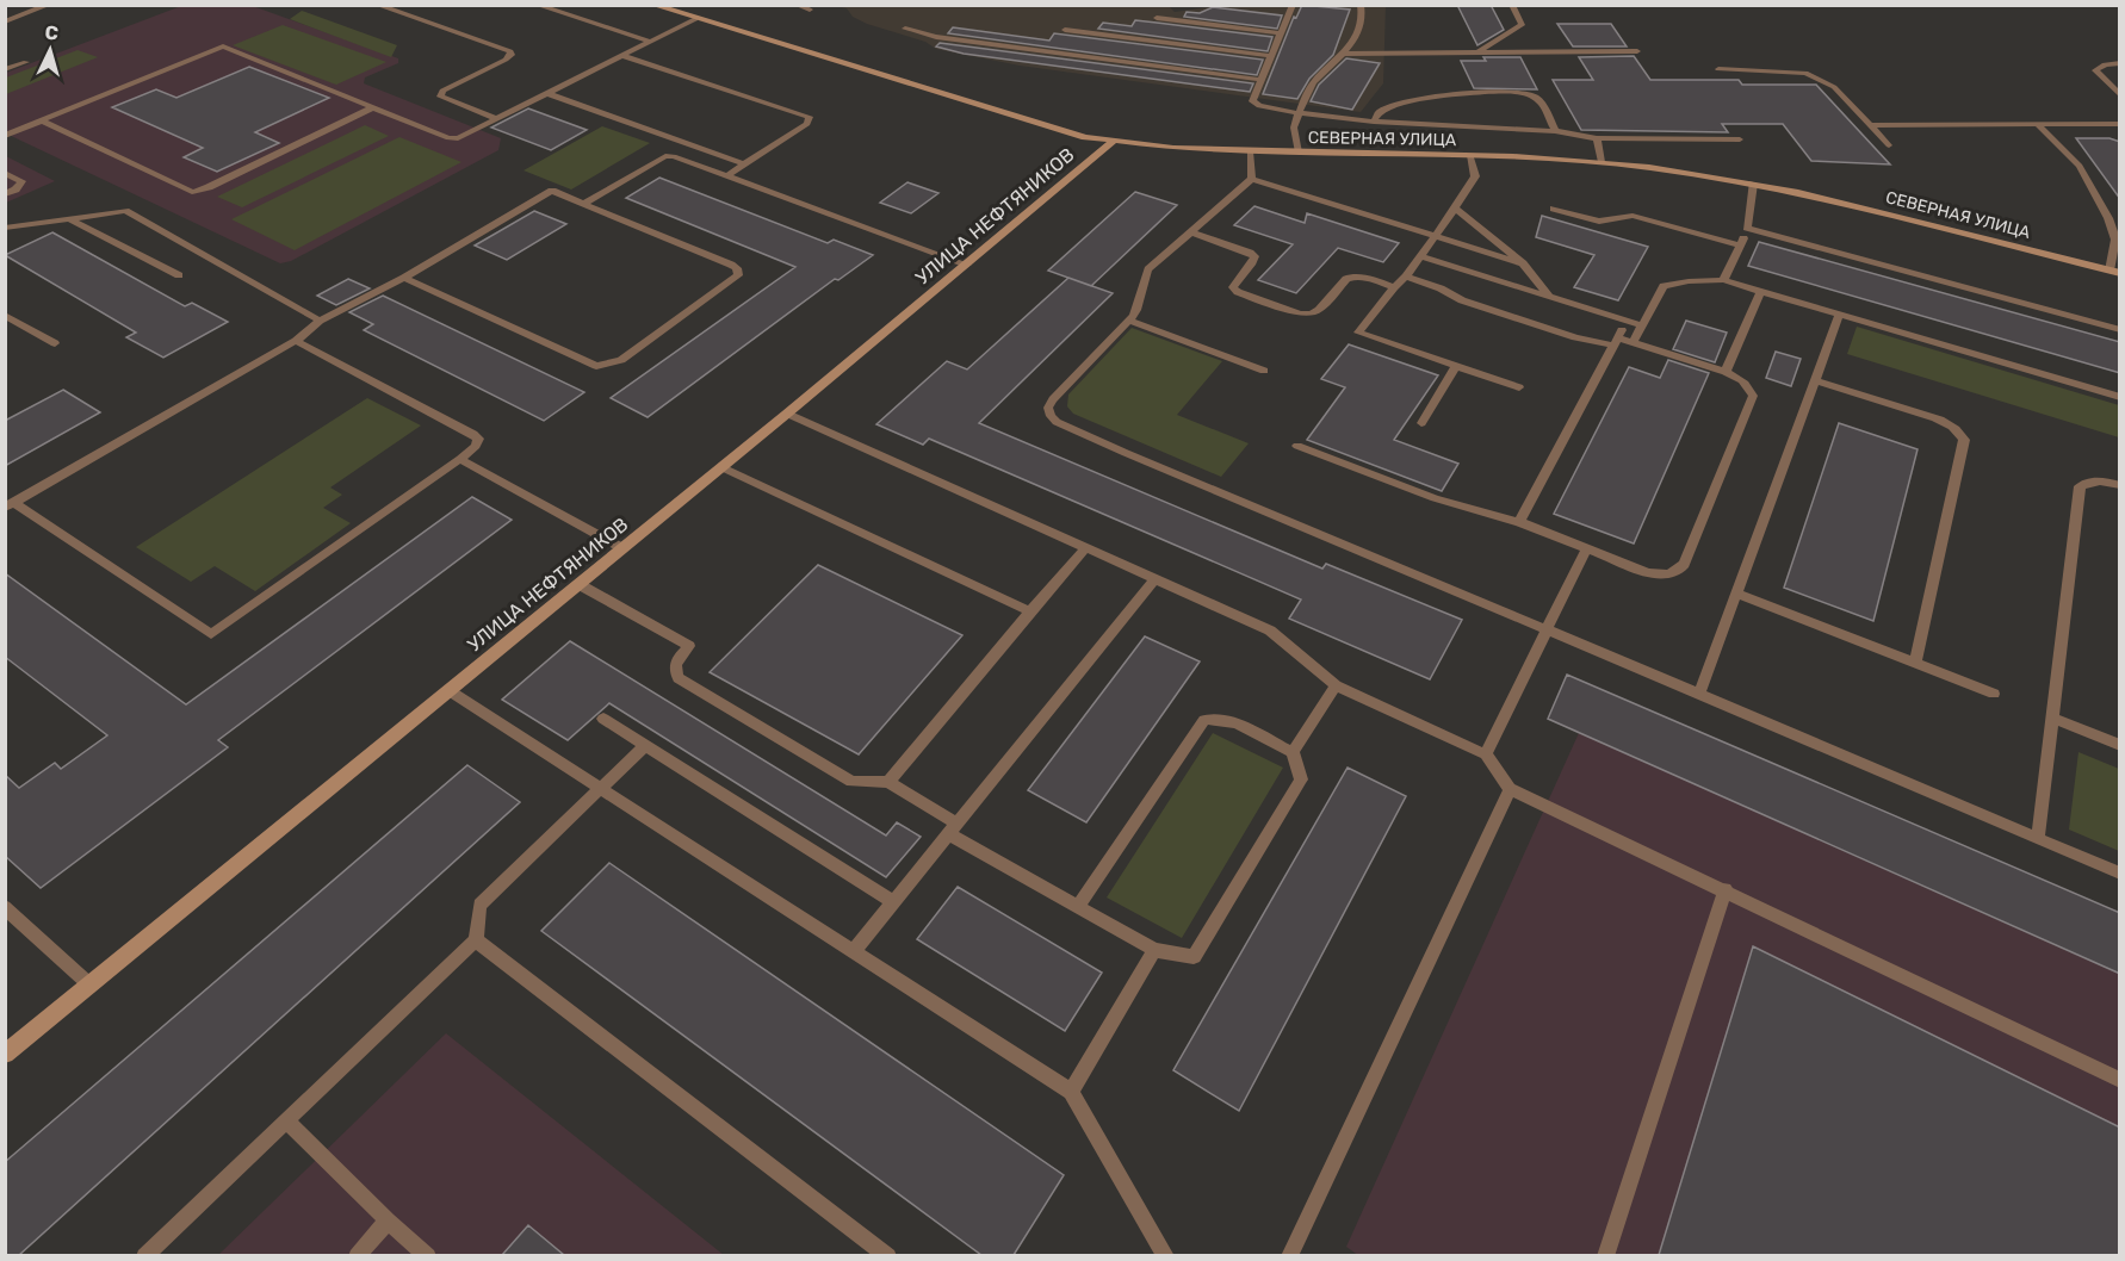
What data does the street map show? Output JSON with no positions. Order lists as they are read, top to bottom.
{
  "streets": {
    "main road": ["СЕВЕРНАЯ УЛИЦА", "УЛИЦА НЕФТЯНИКОВ"]
  },
  "crossings": [
    ["СЕВЕРНАЯ УЛИЦА", "УЛИЦА НЕФТЯНИКОВ"]
  ],
  "north": "top"
}
